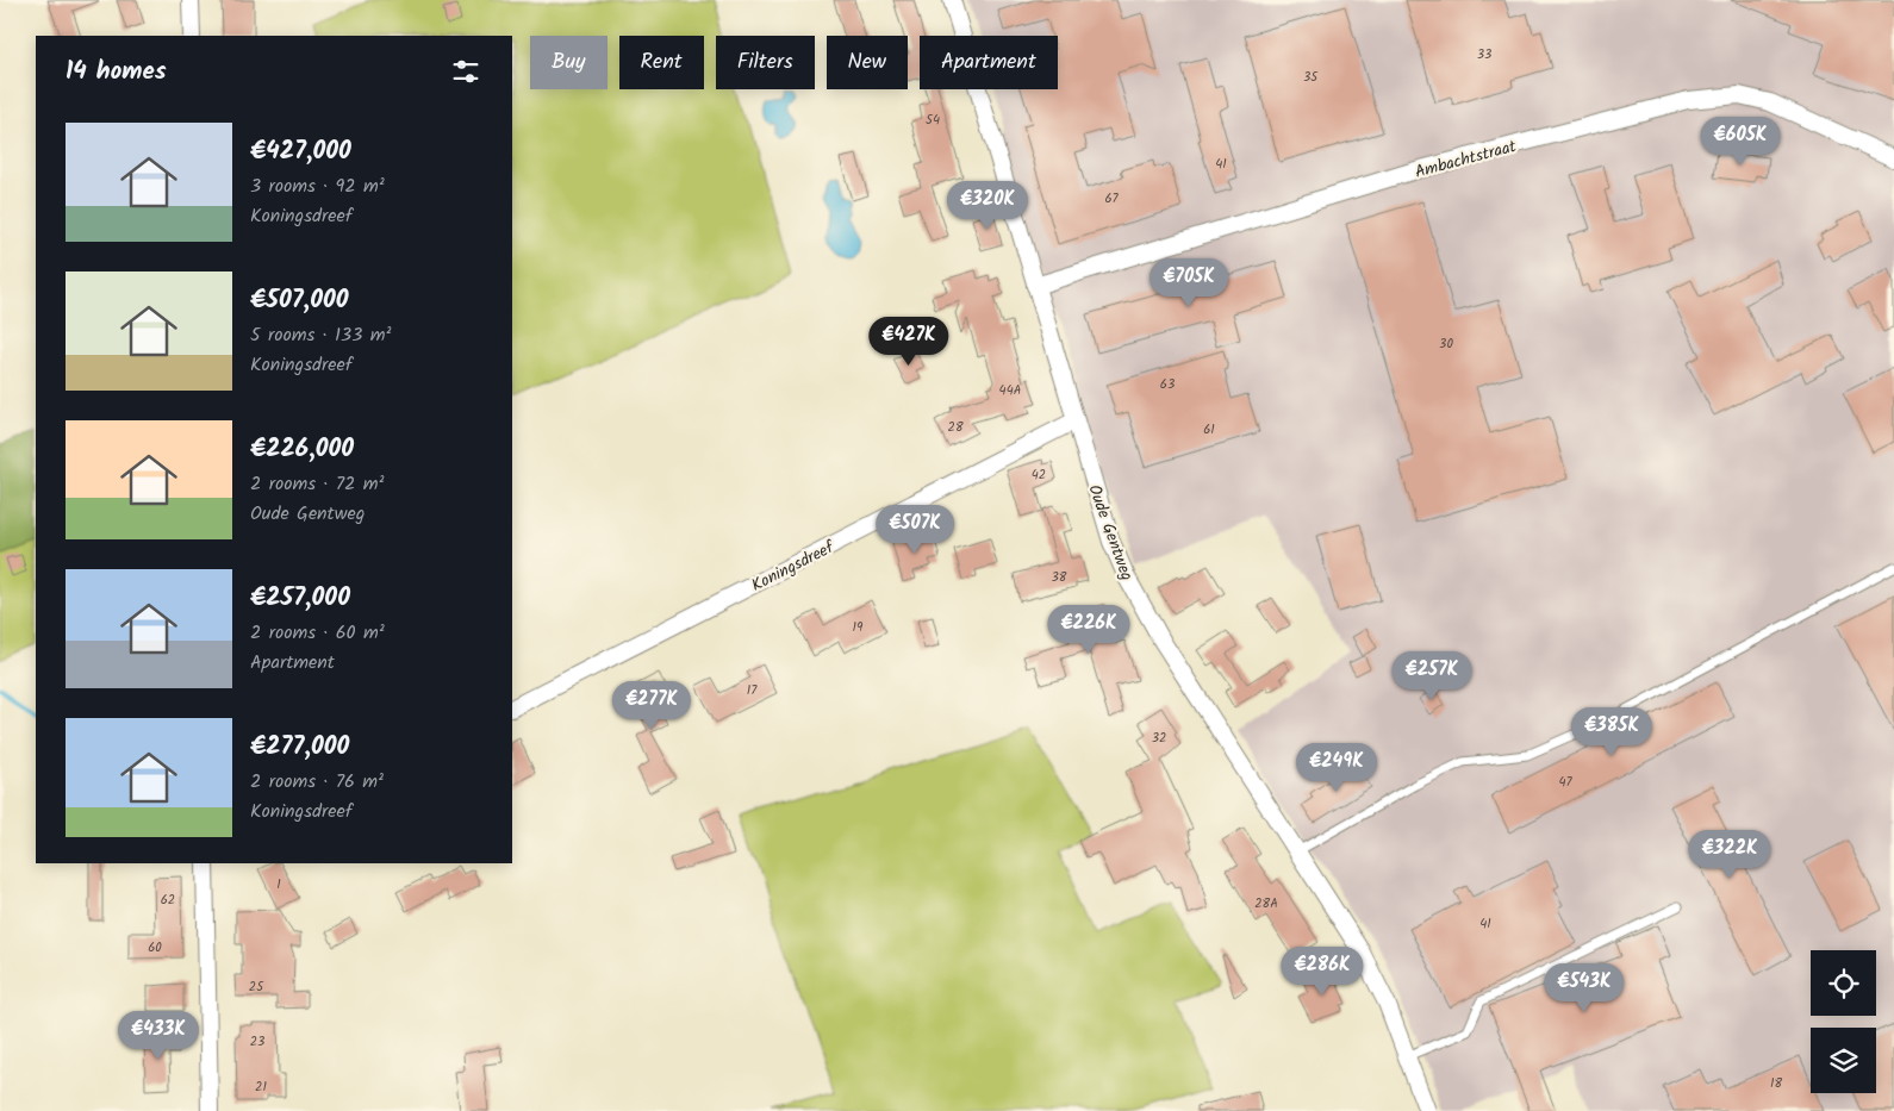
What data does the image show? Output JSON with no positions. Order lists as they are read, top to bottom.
{
  "streets": {
    "street": ["Ambachtstraat", "Oude Gentweg", "Koningsdreef"]
  },
  "crossings": [
    ["Ambachtstraat", "Oude Gentweg"],
    ["Oude Gentweg", "Koningsdreef"]
  ],
  "house_numbers": [
    "33",
    "35",
    "54",
    "41",
    "67",
    "30",
    "63",
    "44A",
    "28",
    "61",
    "42",
    "38",
    "19",
    "17",
    "32",
    "47",
    "1",
    "62",
    "28A",
    "41",
    "60",
    "25",
    "23",
    "18",
    "21"
  ],
  "page": {
    "chip": [
      "Buy",
      "Rent",
      "Filters",
      "New",
      "Apartment"
    ],
    "heading": "14 homes",
    "list": [
      {
        "name": "€427,000",
        "note": "3 rooms · 92 m² · Koningsdreef"
      },
      {
        "name": "€507,000",
        "note": "5 rooms · 133 m² · Koningsdreef"
      },
      {
        "name": "€226,000",
        "note": "2 rooms · 72 m² · Oude Gentweg"
      },
      {
        "name": "€257,000",
        "note": "2 rooms · 60 m² · Apartment"
      },
      {
        "name": "€277,000",
        "note": "2 rooms · 76 m² · Koningsdreef"
      }
    ],
    "price": [
      "€605K",
      "€320K",
      "€705K",
      "€427K",
      "€507K",
      "€226K",
      "€257K",
      "€277K",
      "€385K",
      "€249K",
      "€322K",
      "€286K",
      "€543K",
      "€433K"
    ]
  }
}
